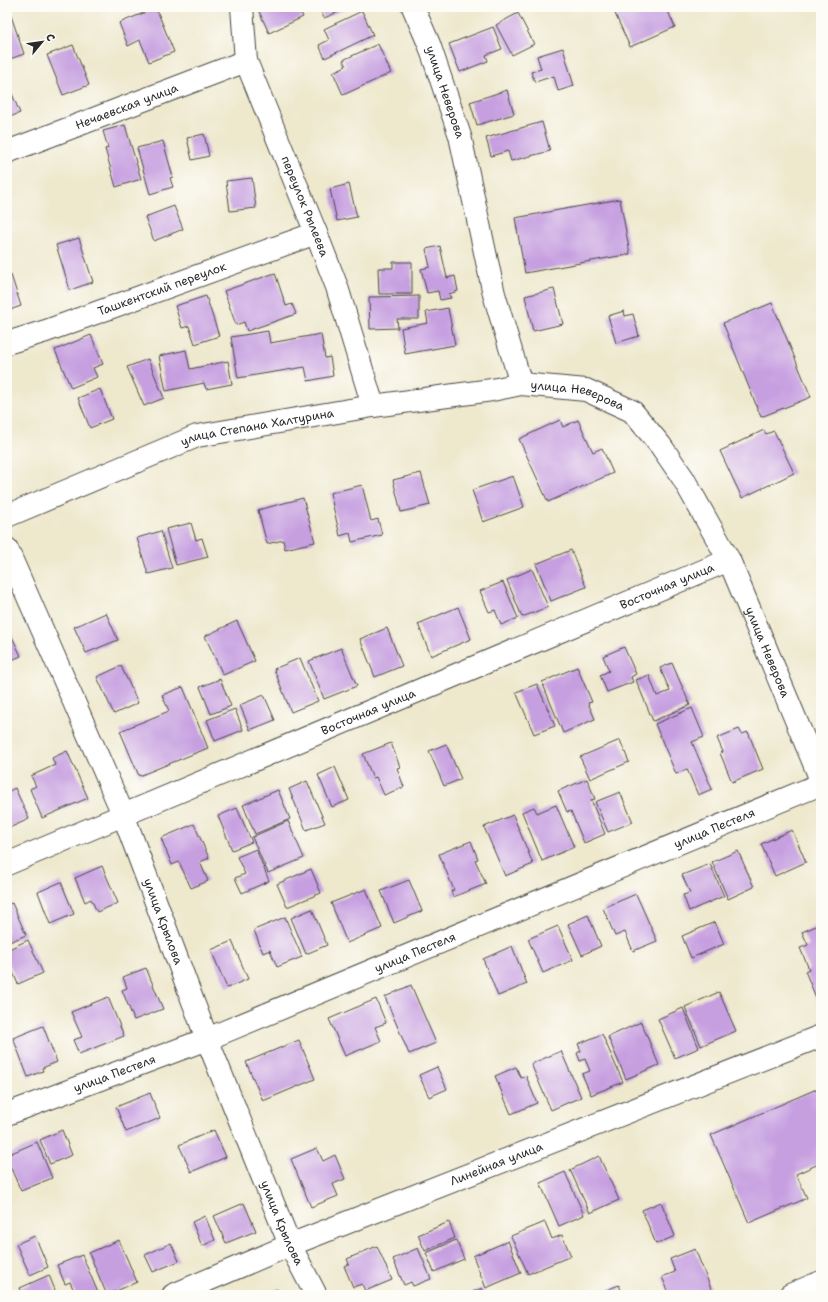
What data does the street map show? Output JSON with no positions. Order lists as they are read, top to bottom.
{
  "streets": {
    "street": [
      "улица Неверова",
      "Нечаевская улица",
      "переулок Рылеева",
      "Ташкентский переулок",
      "улица Степана Халтурина",
      "Восточная улица",
      "улица Пестеля",
      "улица Крылова",
      "Линейная улица"
    ]
  },
  "crossings": [
    ["улица Неверова", "улица Степана Халтурина"],
    ["улица Неверова", "Восточная улица"],
    ["Нечаевская улица", "переулок Рылеева"],
    ["переулок Рылеева", "Ташкентский переулок"],
    ["переулок Рылеева", "улица Степана Халтурина"],
    ["Восточная улица", "улица Крылова"],
    ["улица Пестеля", "улица Крылова"],
    ["улица Крылова", "Линейная улица"]
  ],
  "north": "top right"
}
